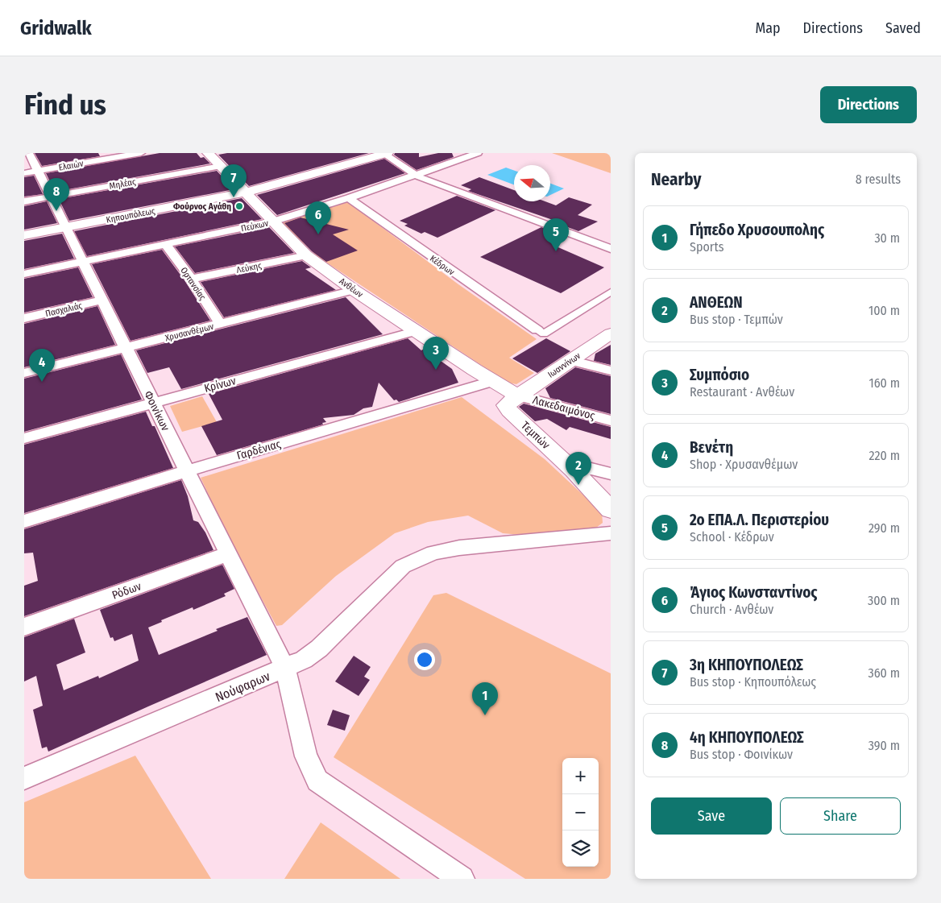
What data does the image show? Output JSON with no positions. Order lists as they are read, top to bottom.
{
  "streets": {
    "street": [
      "Ελαιών",
      "Μηλέας",
      "Κηπουπόλεως",
      "Πεύκων",
      "Κέδρων",
      "Λεύκης",
      "Ορτανσίας",
      "Ανθέων",
      "Πασχαλιάς",
      "Χρυσανθέμων",
      "Ιωαννίνων",
      "Κρίνων",
      "Λακεδαιμόνος",
      "Φοινίκων",
      "Τεμπών",
      "Γαρδένιας",
      "Ρόδων",
      "Νούφαρων"
    ]
  },
  "crossings": [
    ["Ελαιών", "Φοινίκων"],
    ["Μηλέας", "Ανθέων"],
    ["Μηλέας", "Φοινίκων"],
    ["Κηπουπόλεως", "Ανθέων"],
    ["Κηπουπόλεως", "Φοινίκων"],
    ["Πεύκων", "Κέδρων"],
    ["Πεύκων", "Ορτανσίας"],
    ["Πεύκων", "Ανθέων"],
    ["Πεύκων", "Φοινίκων"],
    ["Λεύκης", "Ορτανσίας"],
    ["Λεύκης", "Ανθέων"],
    ["Ορτανσίας", "Χρυσανθέμων"],
    ["Ανθέων", "Χρυσανθέμων"],
    ["Ανθέων", "Ιωαννίνων"],
    ["Ανθέων", "Κρίνων"],
    ["Ανθέων", "Λακεδαιμόνος"],
    ["Ανθέων", "Τεμπών"],
    ["Ανθέων", "Γαρδένιας"],
    ["Πασχαλιάς", "Φοινίκων"],
    ["Χρυσανθέμων", "Φοινίκων"],
    ["Ιωαννίνων", "Λακεδαιμόνος"],
    ["Ιωαννίνων", "Τεμπών"],
    ["Κρίνων", "Φοινίκων"],
    ["Λακεδαιμόνος", "Τεμπών"],
    ["Φοινίκων", "Γαρδένιας"],
    ["Φοινίκων", "Ρόδων"],
    ["Φοινίκων", "Νούφαρων"]
  ],
  "places": ["Φούρνος Αγάθη"],
  "north": "left",
  "page": {
    "header": "Gridwalk",
    "nav": ["Map", "Directions", "Saved"],
    "buttons": [
      "Directions",
      ["Save", "Share"]
    ],
    "title": "Find us",
    "heading": ["Nearby", "8 results"],
    "pins": [
      "7",
      "8",
      "6",
      "5",
      "3",
      "4",
      "2",
      "1"
    ],
    "list": [
      {
        "mark": "1",
        "name": "Γήπεδο Χρυσουπολης",
        "note": "Sports",
        "value": "30 m"
      },
      {
        "mark": "2",
        "name": "ΑΝΘΕΩΝ",
        "note": "Bus stop · Τεμπών",
        "value": "100 m"
      },
      {
        "mark": "3",
        "name": "Συμπόσιο",
        "note": "Restaurant · Ανθέων",
        "value": "160 m"
      },
      {
        "mark": "4",
        "name": "Βενέτη",
        "note": "Shop · Χρυσανθέμων",
        "value": "220 m"
      },
      {
        "mark": "5",
        "name": "2ο ΕΠΑ.Λ. Περιστερίου",
        "note": "School · Κέδρων",
        "value": "290 m"
      },
      {
        "mark": "6",
        "name": "Άγιος Κωνσταντίνος",
        "note": "Church · Ανθέων",
        "value": "300 m"
      },
      {
        "mark": "7",
        "name": "3η ΚΗΠΟΥΠΟΛΕΩΣ",
        "note": "Bus stop · Κηπουπόλεως",
        "value": "360 m"
      },
      {
        "mark": "8",
        "name": "4η ΚΗΠΟΥΠΟΛΕΩΣ",
        "note": "Bus stop · Φοινίκων",
        "value": "390 m"
      }
    ],
    "map_buttons": ["+", "−"]
  }
}
